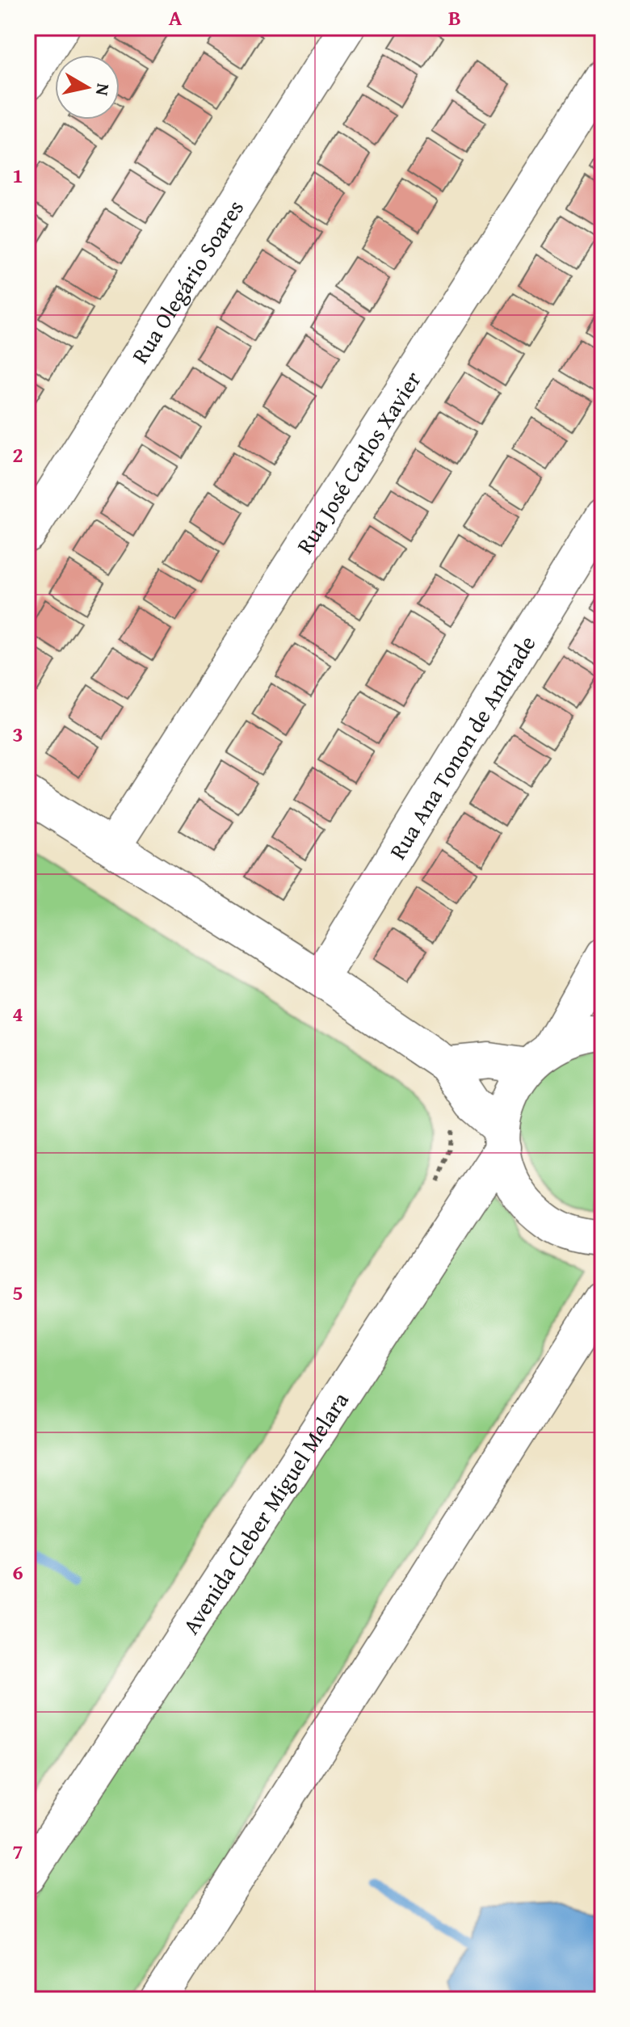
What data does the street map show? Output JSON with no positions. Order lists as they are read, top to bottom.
{
  "streets": {
    "street": [
      "Rua Olegário Soares",
      "Rua José Carlos Xavier",
      "Rua Ana Tonon de Andrade",
      "Avenida Cleber Miguel Melara"
    ]
  },
  "north": "right",
  "grid": {
    "columns": ["A", "B"],
    "rows": [
      "1",
      "2",
      "3",
      "4",
      "5",
      "6",
      "7"
    ]
  }
}
